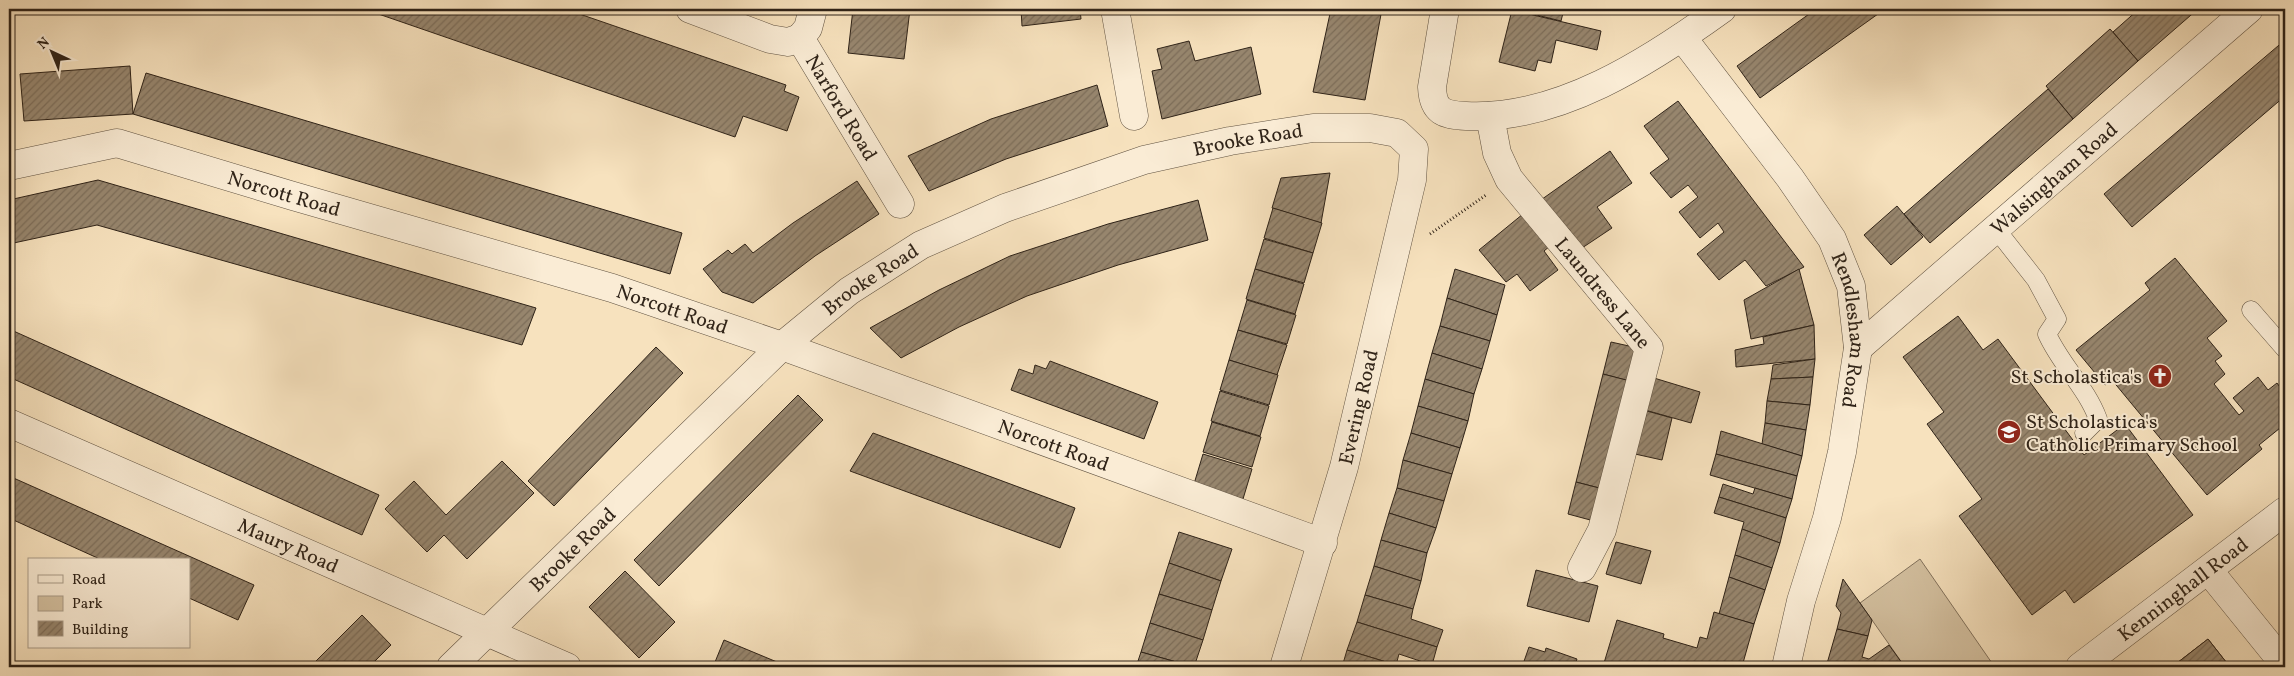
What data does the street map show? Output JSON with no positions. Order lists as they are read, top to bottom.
{
  "streets": {
    "street": [
      "Narford Road",
      "Brooke Road",
      "Walsingham Road",
      "Norcott Road",
      "Laundress Lane",
      "Rendlesham Road",
      "Evering Road",
      "Maury Road",
      "Kenninghall Road"
    ]
  },
  "crossings": [
    ["Brooke Road", "Norcott Road"],
    ["Brooke Road", "Evering Road"],
    ["Brooke Road", "Maury Road"],
    ["Walsingham Road", "Rendlesham Road"],
    ["Norcott Road", "Evering Road"]
  ],
  "places": {
    "church": ["St Scholastica's"],
    "school or university": ["St Scholastica's Catholic Primary School"]
  },
  "legend": ["Road", "Park", "Building"],
  "north": "top left"
}
